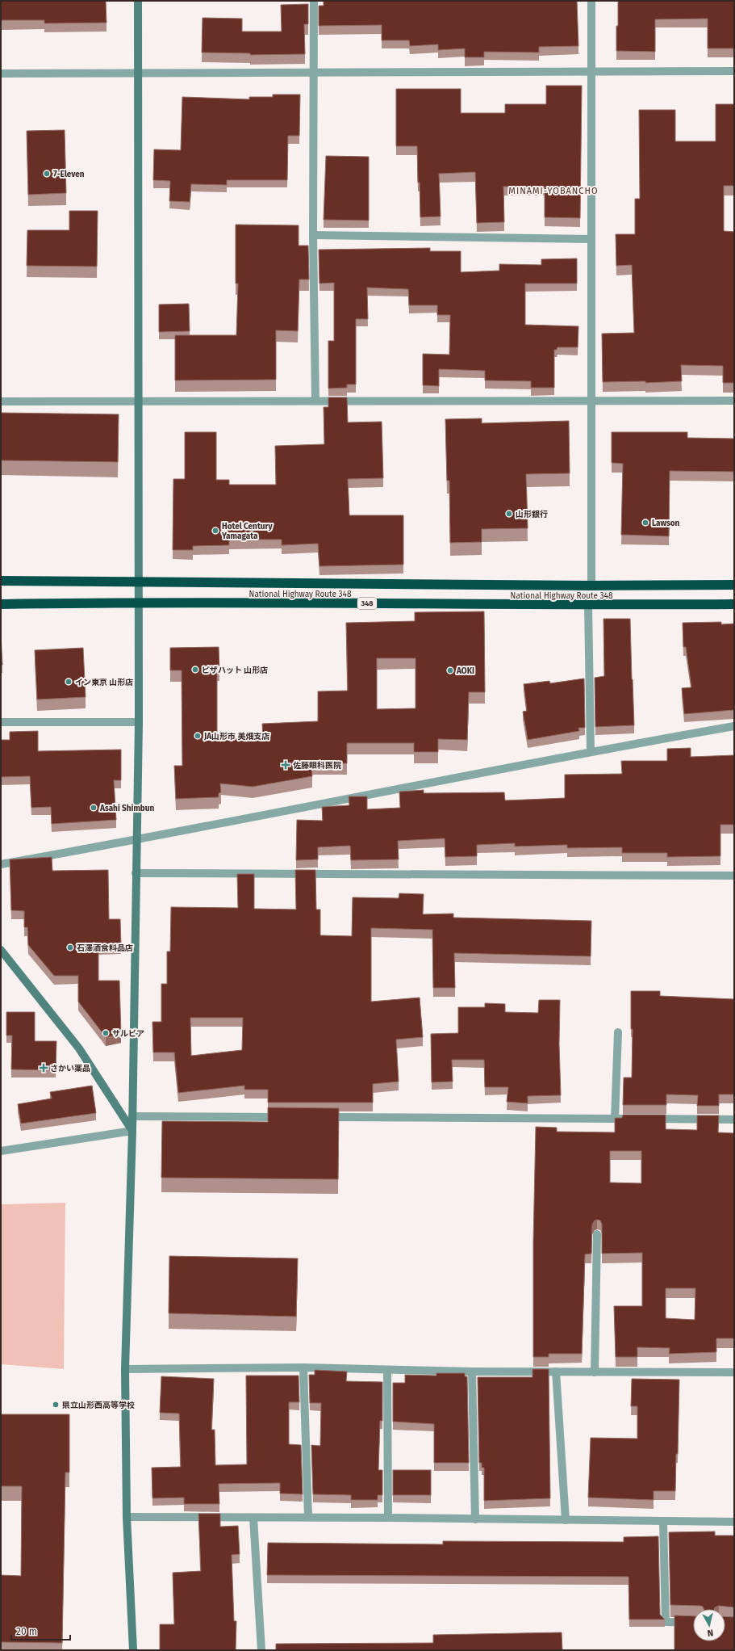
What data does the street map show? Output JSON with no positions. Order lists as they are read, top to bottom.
{
  "streets": {
    "highway": ["National Highway Route 348", "348"]
  },
  "districts": ["MINAMI-YOBANCHO"],
  "places": {
    "other": [
      "7-Eleven",
      "山形銀行",
      "Lawson",
      "Hotel Century Yamagata",
      "ピザハット 山形店",
      "AOKI",
      "イン東京 山形店",
      "JA山形市 美畑支店",
      "Asahi Shimbun",
      "石澤酒食料品店",
      "サルビア",
      "県立山形西高等学校"
    ],
    "health": ["佐藤眼科医院", "さかい薬品"]
  },
  "scale_bar": "20 m",
  "north": "bottom"
}
